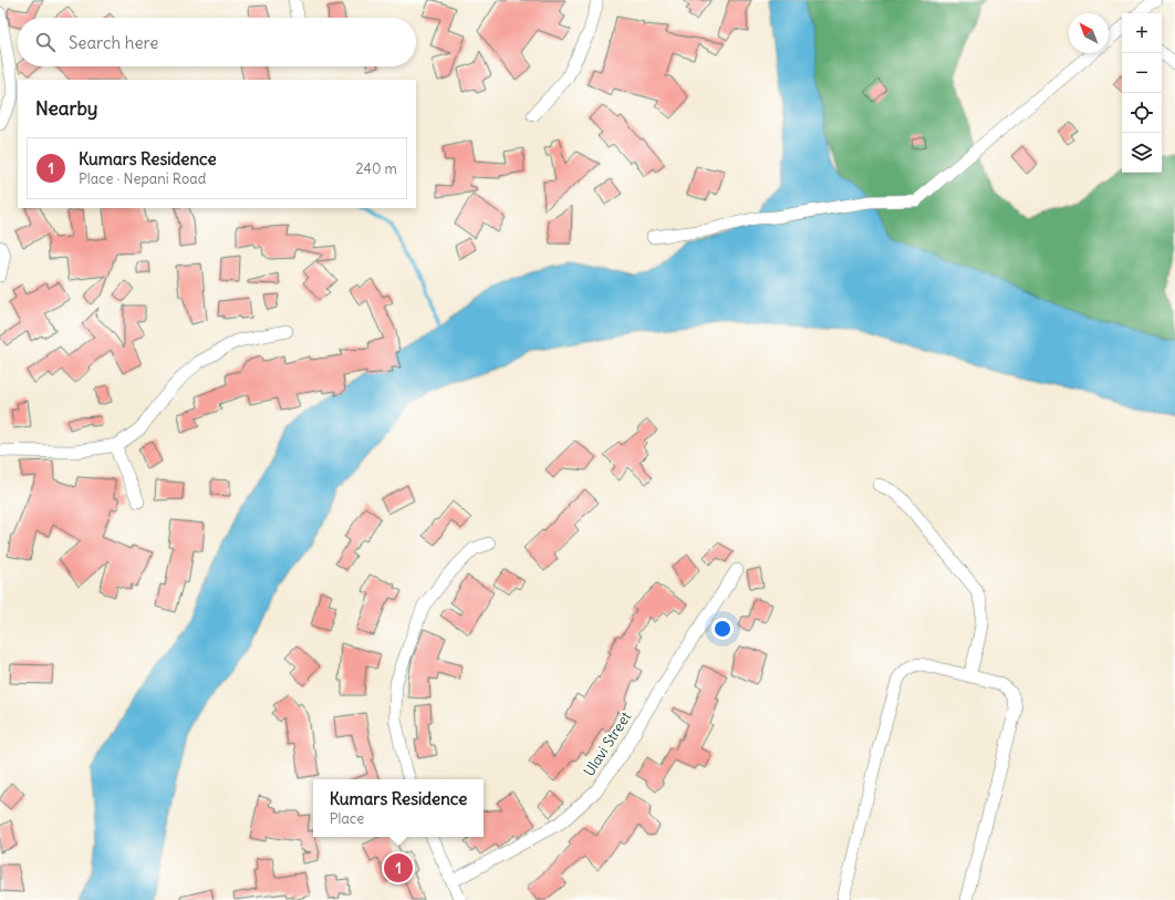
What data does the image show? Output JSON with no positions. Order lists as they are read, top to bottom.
{
  "streets": {
    "street": ["Ulavi Street"]
  },
  "north": "top left",
  "page": {
    "map_buttons": ["+", "−"],
    "search": "Search here",
    "heading": "Nearby",
    "list": [
      {
        "mark": "1",
        "name": "Kumars Residence",
        "note": "Place · Nepani Road",
        "value": "240 m"
      }
    ],
    "popup": ["Kumars Residence", "Place"],
    "pins": "1"
  }
}
